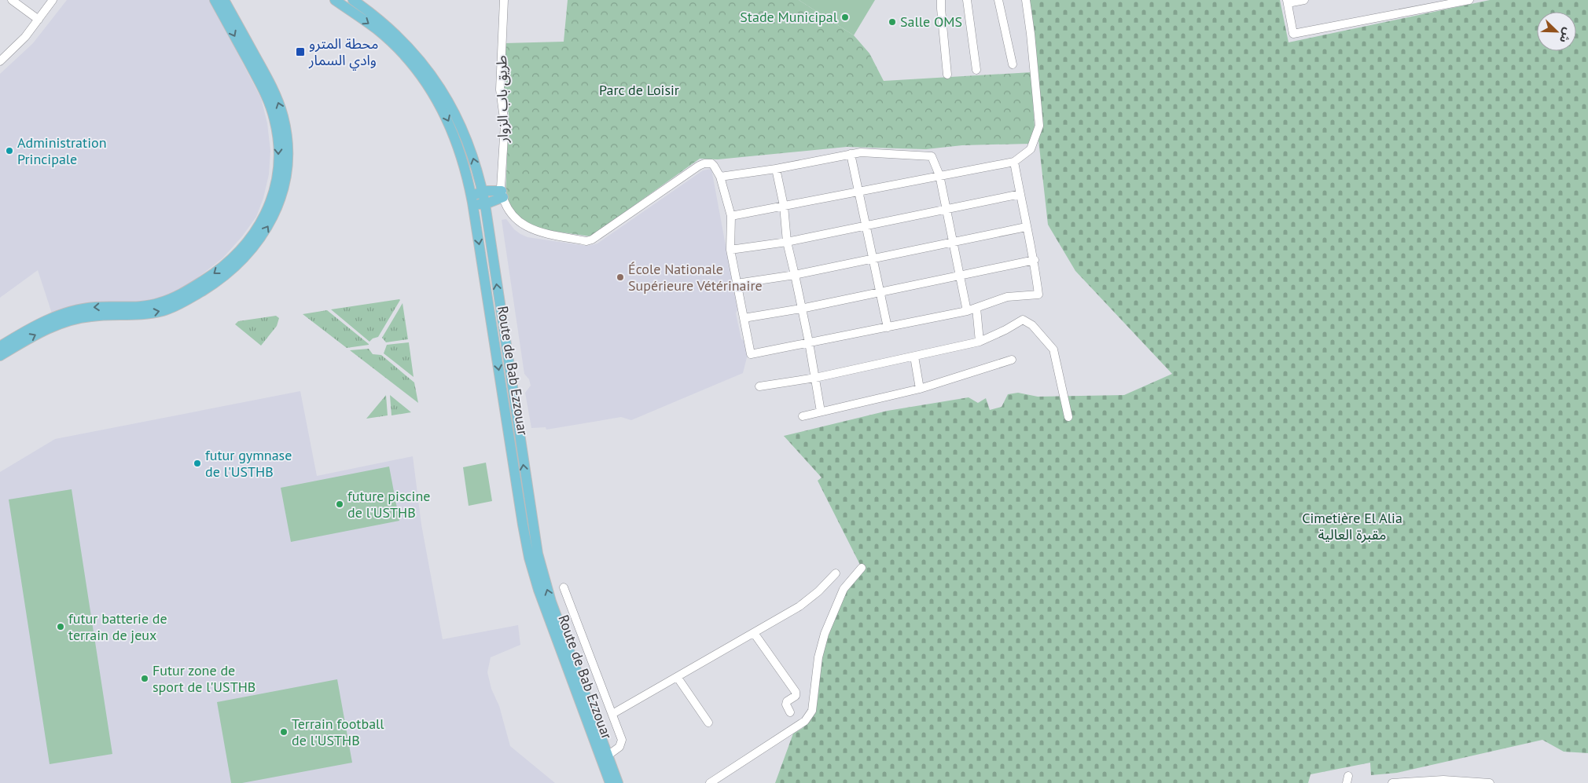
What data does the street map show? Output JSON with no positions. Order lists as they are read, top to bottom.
{
  "streets": {
    "main road": ["Route de Bab Ezzouar"],
    "street": ["طريق باب الزوار"]
  },
  "parks": ["Parc de Loisir", "Cimetière El Alia مقبرة العالية"],
  "places": {
    "other": [
      "Stade Municipal",
      "Salle OMS",
      "Administration Principale",
      "École Nationale Supérieure Vétérinaire",
      "futur gymnase de l'USTHB",
      "future piscine de l'USTHB",
      "futur batterie de terrain de jeux",
      "Futur zone de sport de l'USTHB",
      "Terrain football de l'USTHB"
    ],
    "transit": ["محطة المترو وادي السمار"]
  },
  "north": "bottom right"
}
